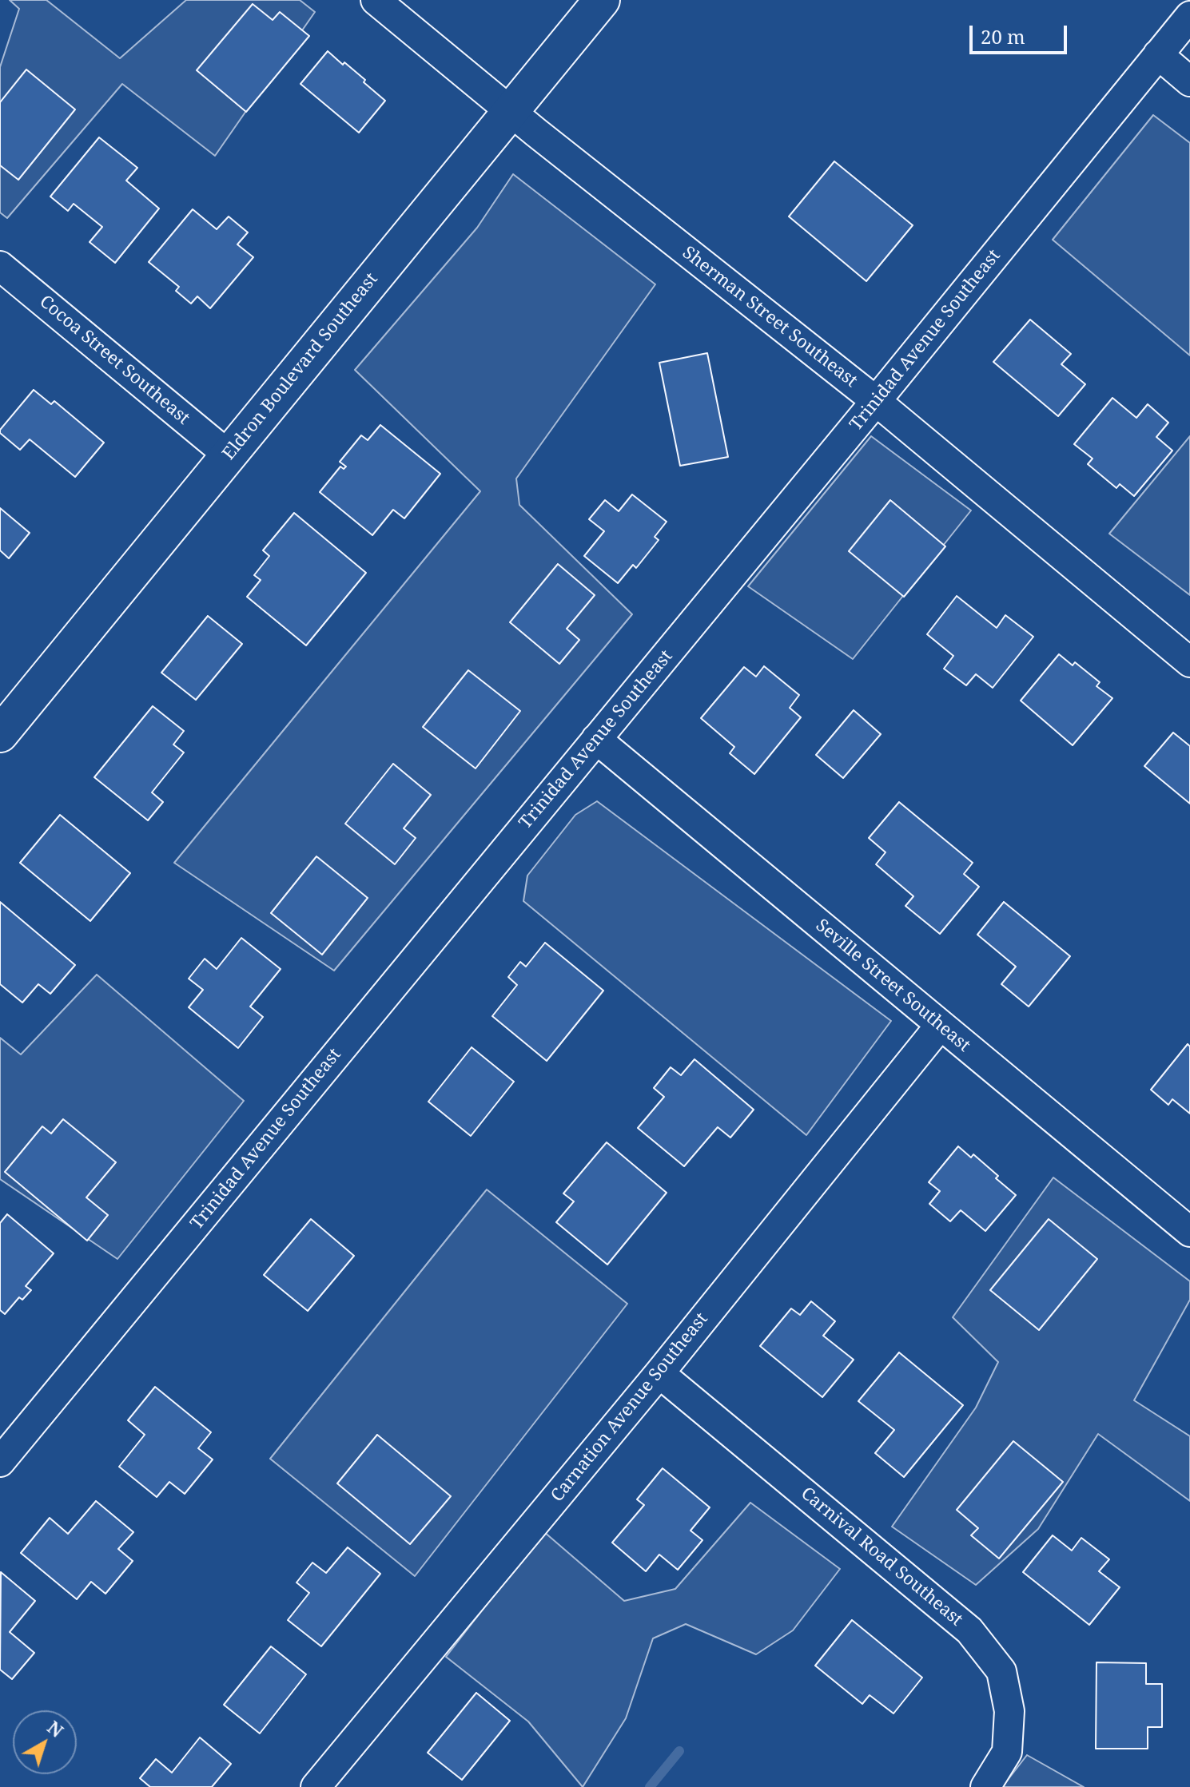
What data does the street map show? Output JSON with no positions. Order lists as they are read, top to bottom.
{
  "streets": {
    "street": [
      "Sherman Street Southeast",
      "Trinidad Avenue Southeast",
      "Cocoa Street Southeast",
      "Eldron Boulevard Southeast",
      "Seville Street Southeast",
      "Carnation Avenue Southeast",
      "Carnival Road Southeast"
    ]
  },
  "crossings": [
    ["Sherman Street Southeast", "Trinidad Avenue Southeast"],
    ["Sherman Street Southeast", "Eldron Boulevard Southeast"],
    ["Trinidad Avenue Southeast", "Seville Street Southeast"],
    ["Cocoa Street Southeast", "Eldron Boulevard Southeast"],
    ["Seville Street Southeast", "Carnation Avenue Southeast"],
    ["Carnation Avenue Southeast", "Carnival Road Southeast"]
  ],
  "scale_bar": "20 m",
  "north": "top right"
}
